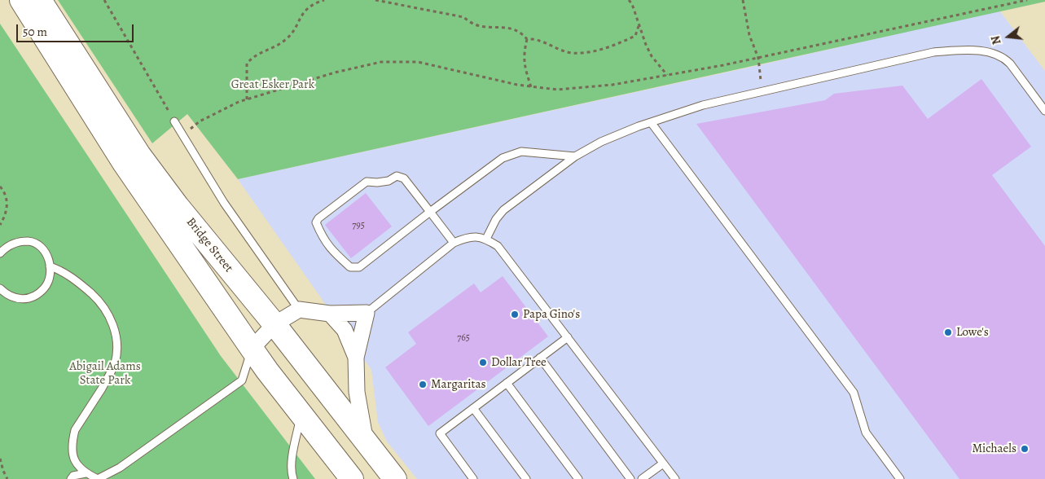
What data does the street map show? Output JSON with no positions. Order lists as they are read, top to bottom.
{
  "streets": {
    "main road": ["Bridge Street"]
  },
  "parks": ["Great Esker Park", "Abigail Adams State Park"],
  "places": [
    "Papa Gino's",
    "Lowe's",
    "Dollar Tree",
    "Margaritas",
    "Michaels"
  ],
  "house_numbers": ["795", "765"],
  "scale_bar": "50 m",
  "north": "left"
}
